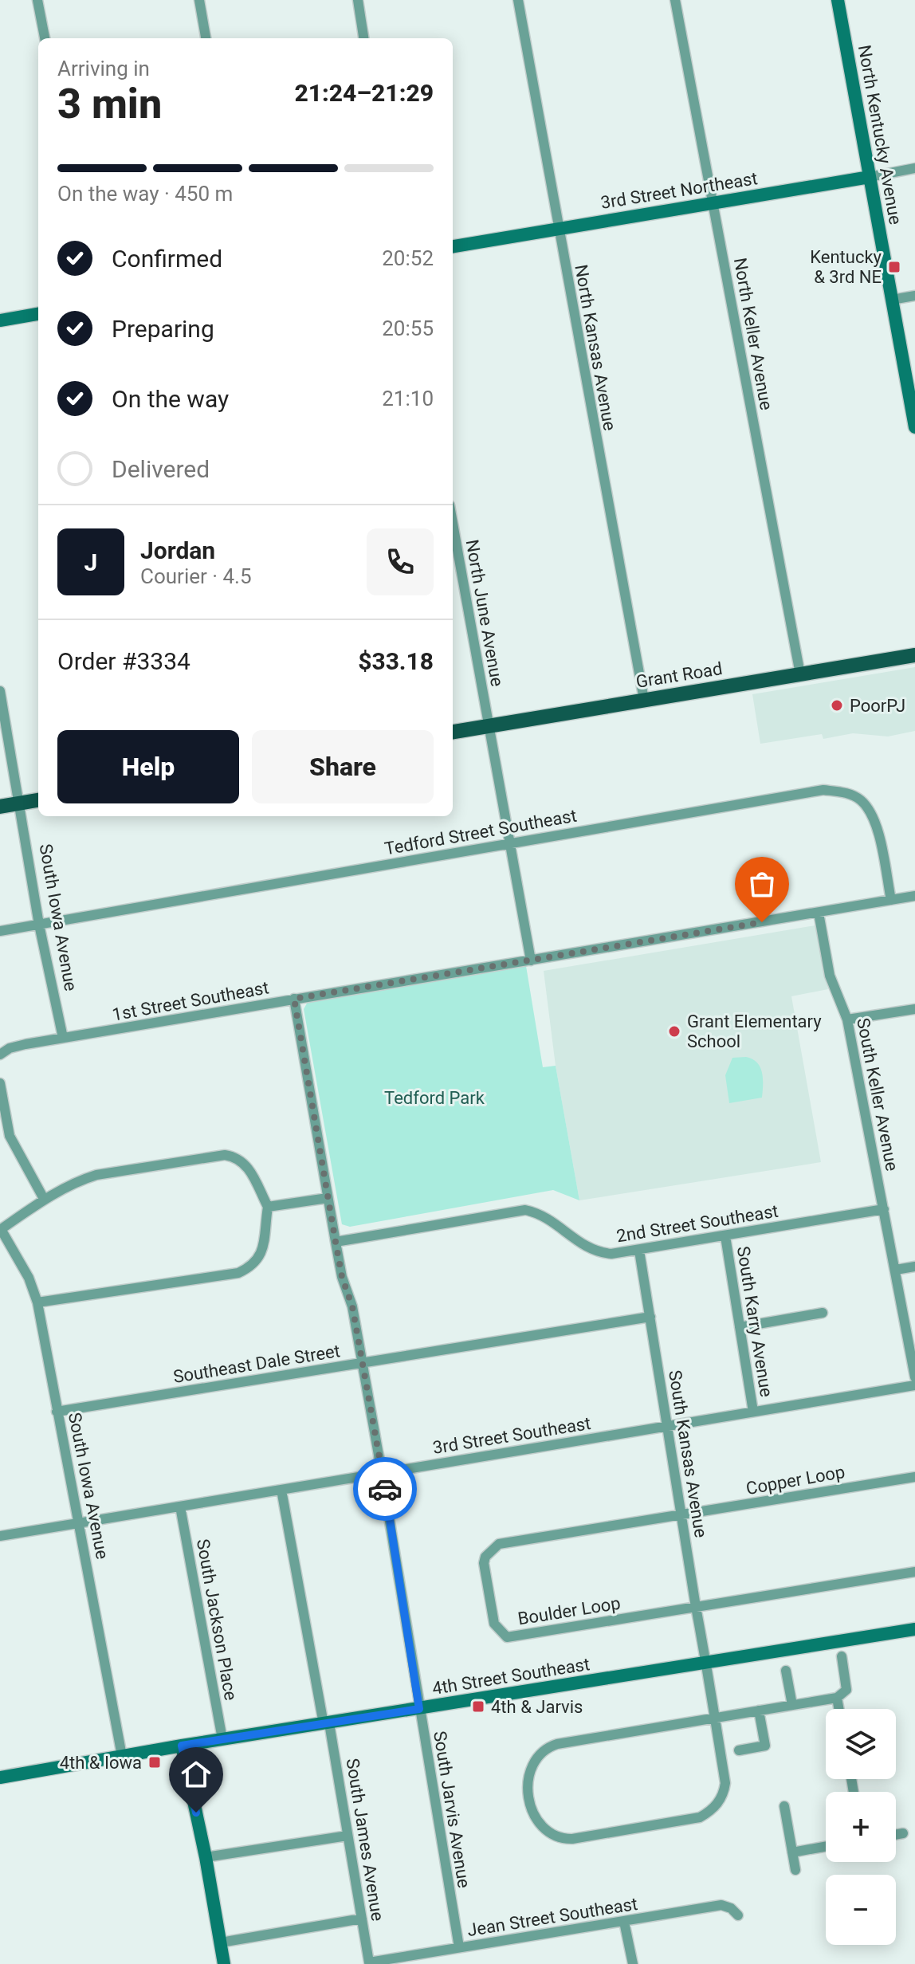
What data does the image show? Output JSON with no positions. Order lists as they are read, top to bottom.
{
  "streets": {
    "main road": ["Grant Road"],
    "street": [
      "North Kentucky Avenue",
      "3rd Street Northeast",
      "North Keller Avenue",
      "North Kansas Avenue",
      "North June Avenue",
      "Tedford Street Southeast",
      "South Iowa Avenue",
      "1st Street Southeast",
      "South Keller Avenue",
      "2nd Street Southeast",
      "South Karry Avenue",
      "Southeast Dale Street",
      "3rd Street Southeast",
      "South Kansas Avenue",
      "Copper Loop",
      "Boulder Loop",
      "South Jackson Place",
      "4th Street Southeast",
      "South Jarvis Avenue",
      "South James Avenue",
      "Jean Street Southeast"
    ]
  },
  "crossings": [
    ["North Kentucky Avenue", "3rd Street Northeast"],
    ["3rd Street Northeast", "North Keller Avenue"],
    ["3rd Street Northeast", "North Kansas Avenue"],
    ["North Keller Avenue", "Grant Road"],
    ["North Kansas Avenue", "Grant Road"],
    ["North June Avenue", "Grant Road"],
    ["North June Avenue", "Tedford Street Southeast"],
    ["North June Avenue", "1st Street Southeast"],
    ["Tedford Street Southeast", "South Iowa Avenue"],
    ["Tedford Street Southeast", "1st Street Southeast"],
    ["South Iowa Avenue", "1st Street Southeast"],
    ["South Iowa Avenue", "Southeast Dale Street"],
    ["South Iowa Avenue", "3rd Street Southeast"],
    ["South Iowa Avenue", "4th Street Southeast"],
    ["1st Street Southeast", "South Keller Avenue"],
    ["1st Street Southeast", "South Jarvis Avenue"],
    ["South Keller Avenue", "2nd Street Southeast"],
    ["2nd Street Southeast", "South Karry Avenue"],
    ["2nd Street Southeast", "South Kansas Avenue"],
    ["2nd Street Southeast", "South Jarvis Avenue"],
    ["South Karry Avenue", "3rd Street Southeast"],
    ["Southeast Dale Street", "South Kansas Avenue"],
    ["Southeast Dale Street", "South Jarvis Avenue"],
    ["3rd Street Southeast", "South Kansas Avenue"],
    ["3rd Street Southeast", "South Jackson Place"],
    ["3rd Street Southeast", "South Jarvis Avenue"],
    ["3rd Street Southeast", "South James Avenue"],
    ["South Kansas Avenue", "Copper Loop"],
    ["South Kansas Avenue", "Boulder Loop"],
    ["South Kansas Avenue", "4th Street Southeast"],
    ["Copper Loop", "Boulder Loop"],
    ["South Jackson Place", "4th Street Southeast"],
    ["4th Street Southeast", "South Jarvis Avenue"],
    ["4th Street Southeast", "South James Avenue"],
    ["South Jarvis Avenue", "Jean Street Southeast"],
    ["South James Avenue", "Jean Street Southeast"]
  ],
  "parks": ["Tedford Park"],
  "places": {
    "transit": ["Kentucky & 3rd NE", "4th & Jarvis", "4th & Iowa"],
    "other": ["PoorPJ", "Grant Elementary School"]
  },
  "page": {
    "heading": ["3 min", "Arriving in", "21:24–21:29"],
    "panel": [
      "Jordan",
      "Courier · 4.5",
      "Order #3334",
      "$33.18"
    ],
    "bar": "On the way · 450 m",
    "list": [
      ["Confirmed", "20:52"],
      ["Preparing", "20:55"],
      ["On the way", "21:10"],
      "Delivered"
    ],
    "round": "J",
    "buttons": ["Help", "Share"],
    "map_buttons": ["+", "−"]
  }
}
